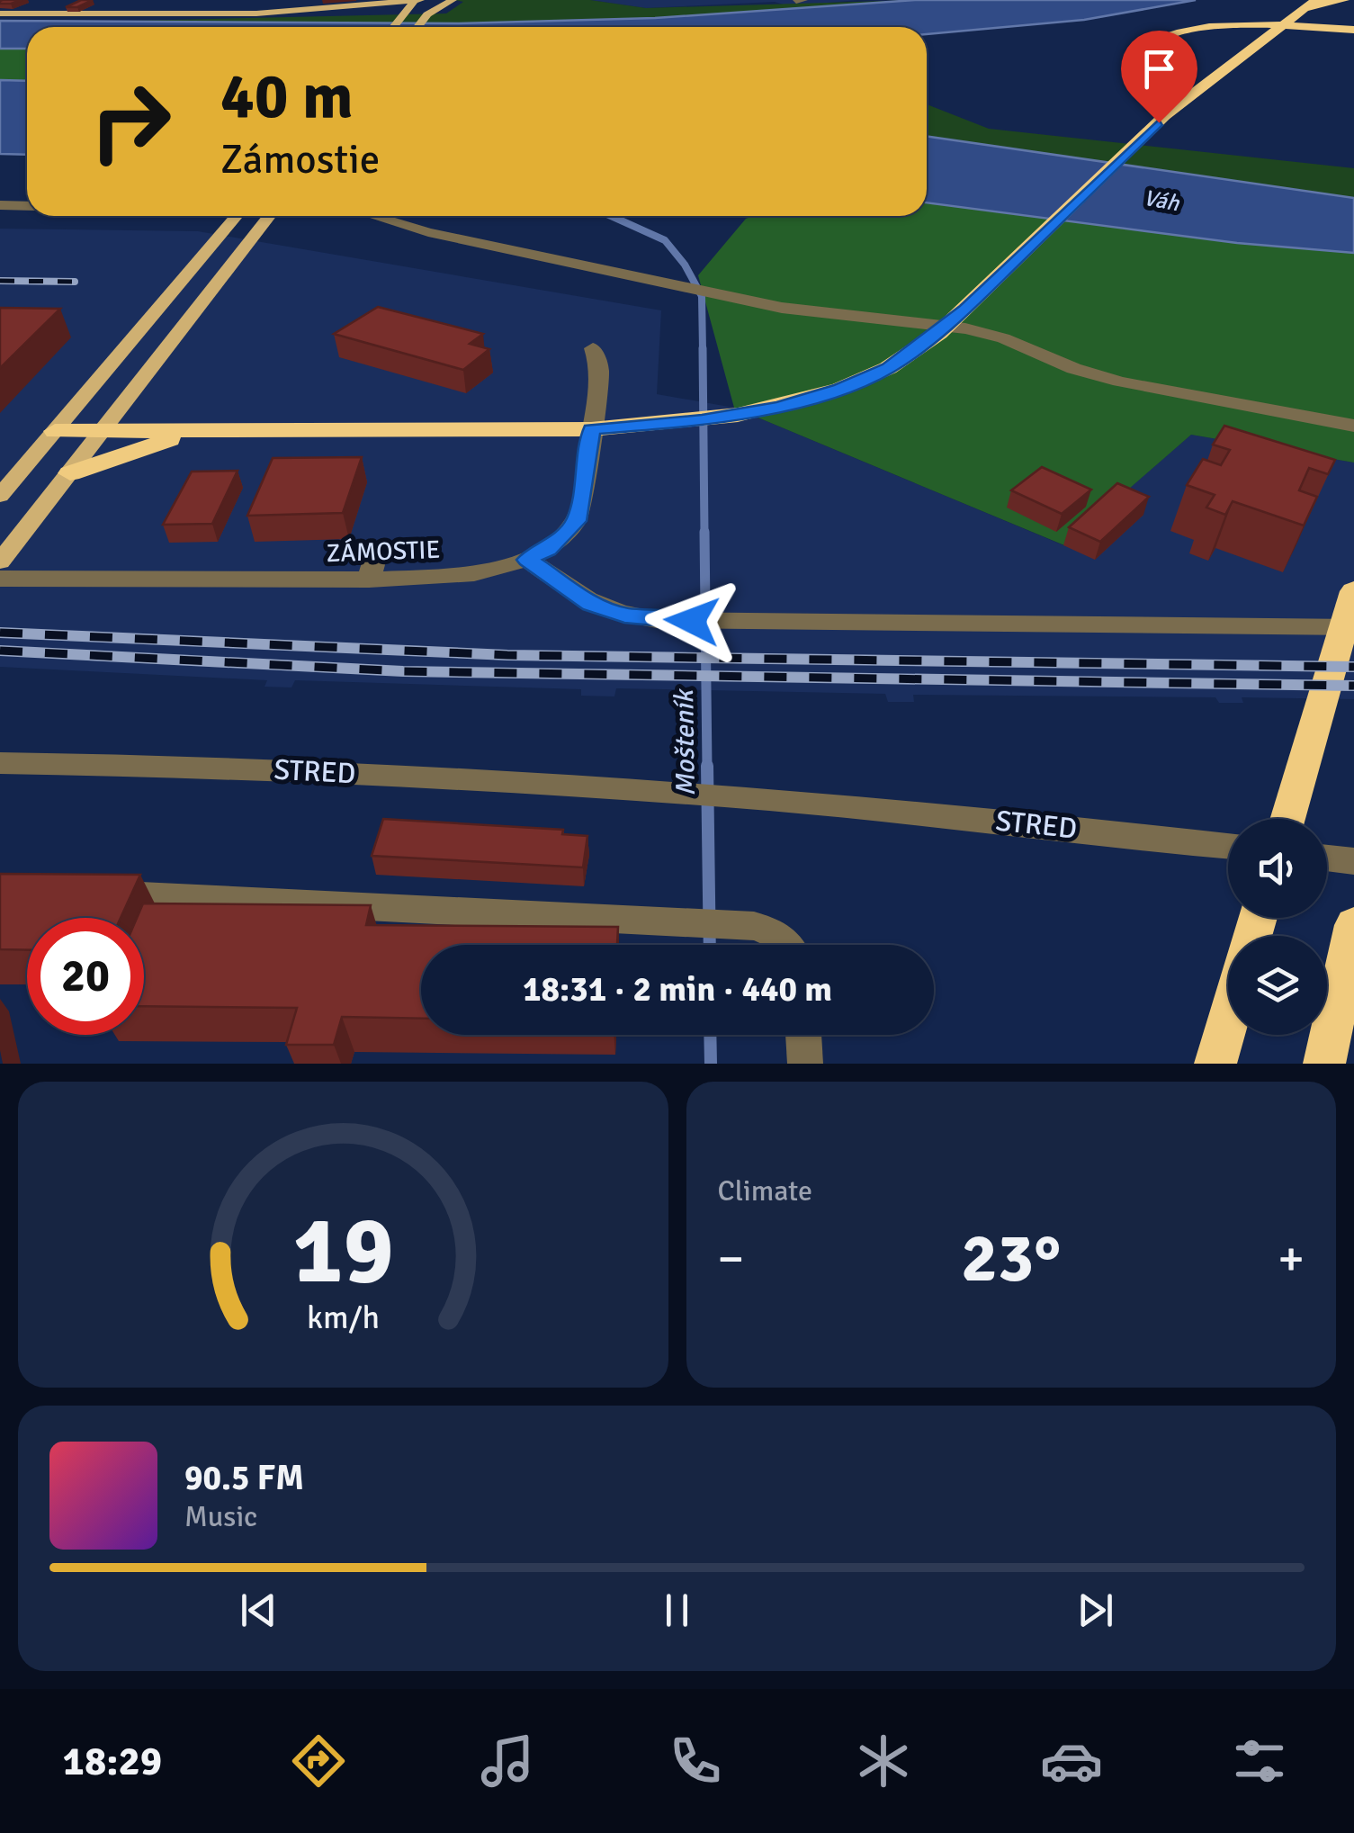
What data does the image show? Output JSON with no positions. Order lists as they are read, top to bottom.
{
  "streets": {
    "street": ["ZÁMOSTIE", "STRED"]
  },
  "water": ["Váh", "Mošteník"],
  "page": {
    "turn": ["40 m", "Zámostie"],
    "limit": "20",
    "trip": "18:31 · 2 min · 440 m",
    "tile": "Climate",
    "heat": ["−", "23°", "+"],
    "song": ["90.5 FM", "Music"],
    "tabs": "18:29",
    "gauge": ["19", "km/h"]
  }
}
